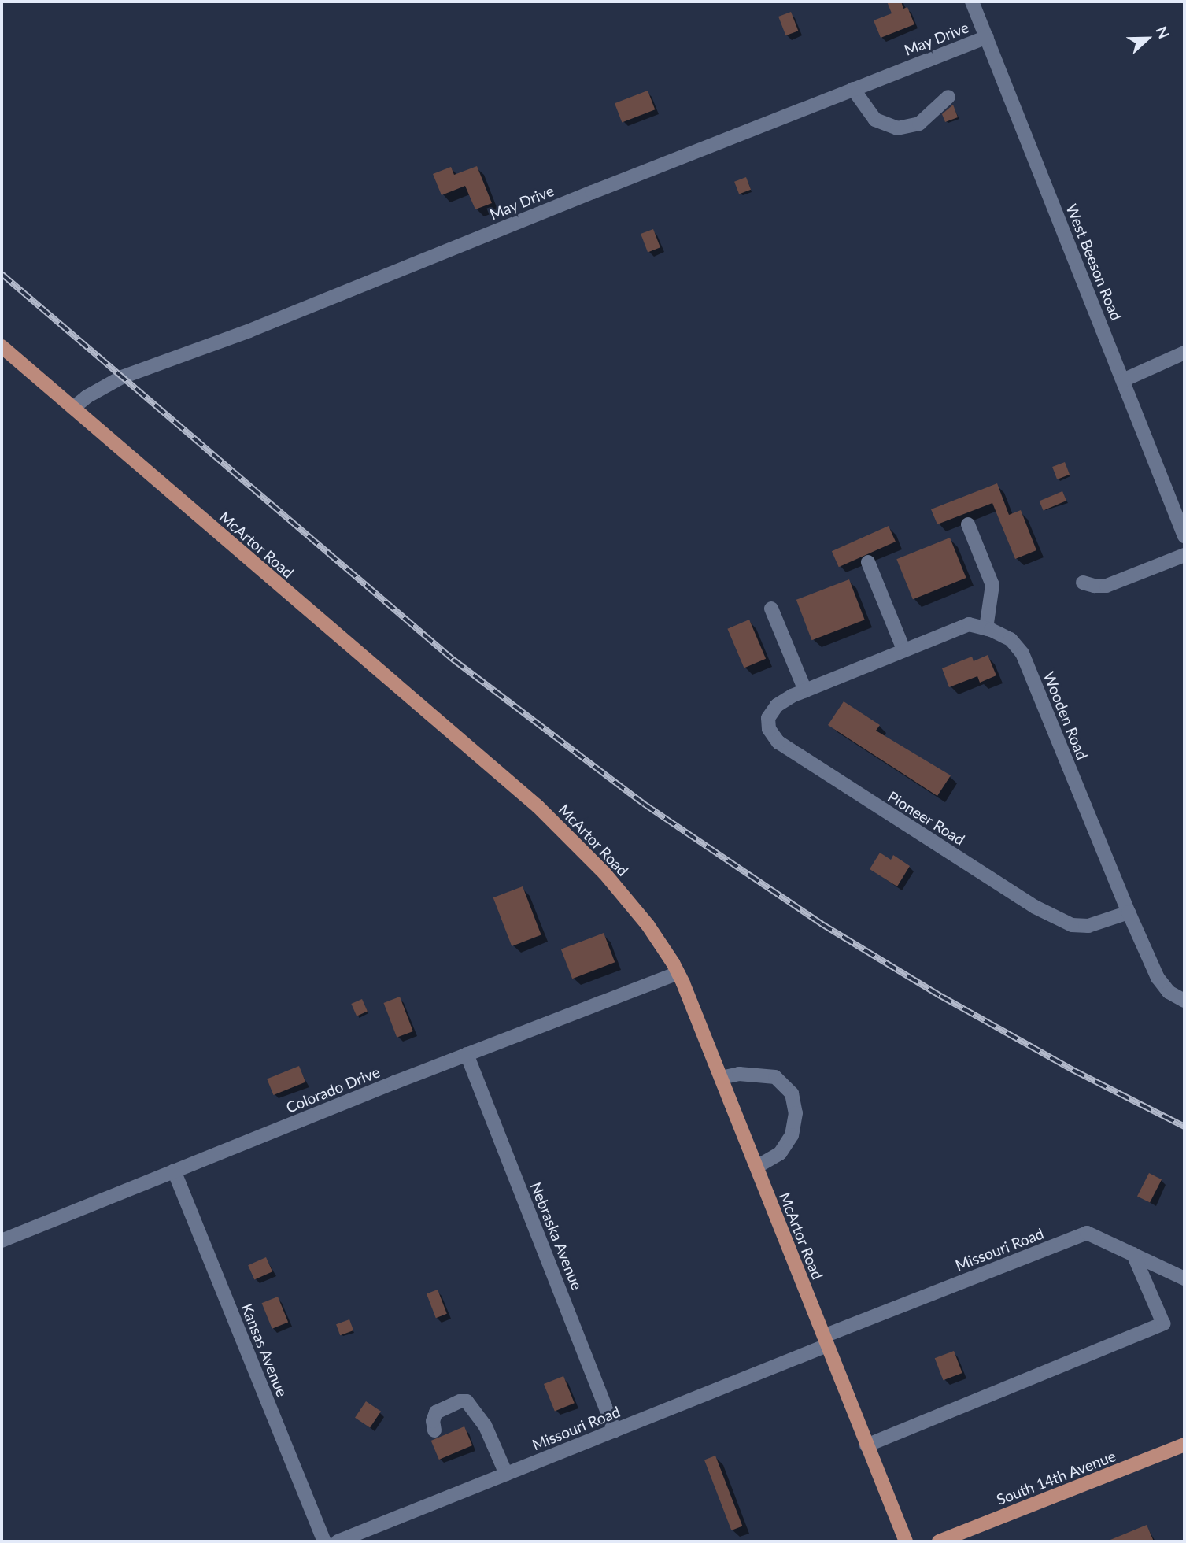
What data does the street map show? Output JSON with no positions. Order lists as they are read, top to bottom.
{
  "streets": {
    "main road": ["McArtor Road", "South 14th Avenue"],
    "street": [
      "May Drive",
      "West Beeson Road",
      "Wooden Road",
      "Pioneer Road",
      "Colorado Drive",
      "Nebraska Avenue",
      "Missouri Road",
      "Kansas Avenue"
    ]
  },
  "crossings": [
    ["May Drive", "West Beeson Road"],
    ["May Drive", "McArtor Road"],
    ["McArtor Road", "Colorado Drive"],
    ["McArtor Road", "Missouri Road"],
    ["Wooden Road", "Pioneer Road"],
    ["Colorado Drive", "Nebraska Avenue"],
    ["Colorado Drive", "Kansas Avenue"],
    ["Nebraska Avenue", "Missouri Road"]
  ],
  "north": "right"
}
